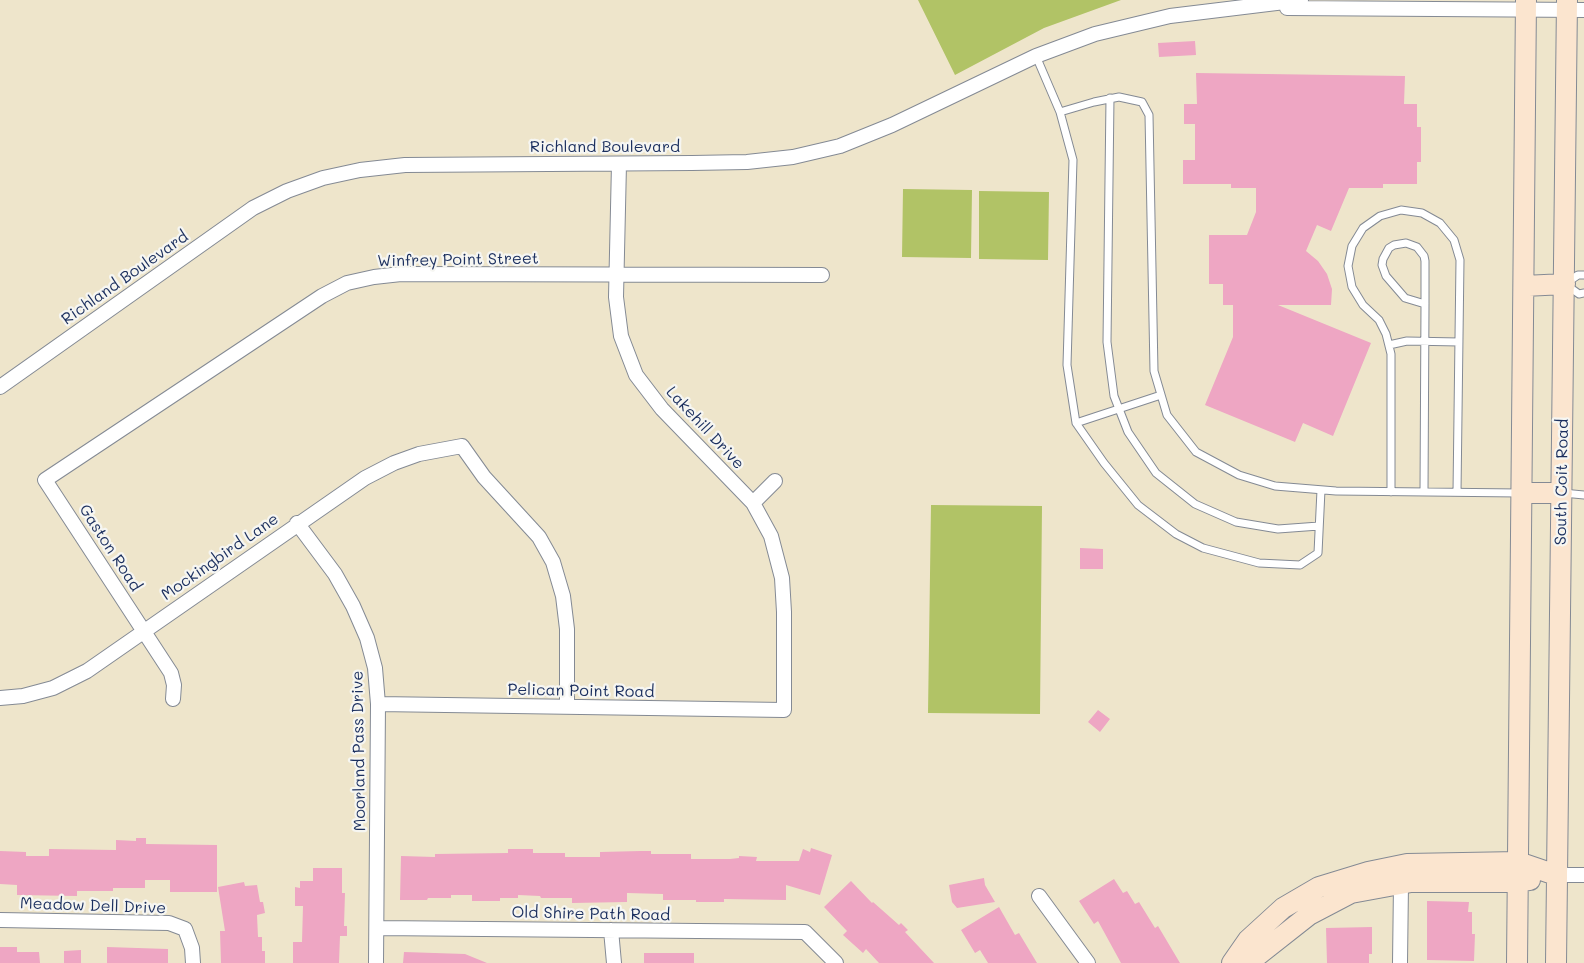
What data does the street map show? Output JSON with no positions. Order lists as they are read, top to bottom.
{
  "streets": {
    "main road": ["South Coit Road"],
    "street": [
      "Richland Boulevard",
      "Winfrey Point Street",
      "Lakehill Drive",
      "Gaston Road",
      "Mockingbird Lane",
      "Pelican Point Road",
      "Moorland Pass Drive",
      "Meadow Dell Drive",
      "Old Shire Path Road"
    ]
  },
  "crossings": [
    ["Richland Boulevard", "Lakehill Drive"],
    ["Richland Boulevard", "South Coit Road"],
    ["Winfrey Point Street", "Lakehill Drive"],
    ["Winfrey Point Street", "Gaston Road"],
    ["Lakehill Drive", "Pelican Point Road"],
    ["Gaston Road", "Mockingbird Lane"],
    ["Mockingbird Lane", "Pelican Point Road"],
    ["Mockingbird Lane", "Moorland Pass Drive"],
    ["Pelican Point Road", "Moorland Pass Drive"],
    ["Moorland Pass Drive", "Old Shire Path Road"]
  ]
}
